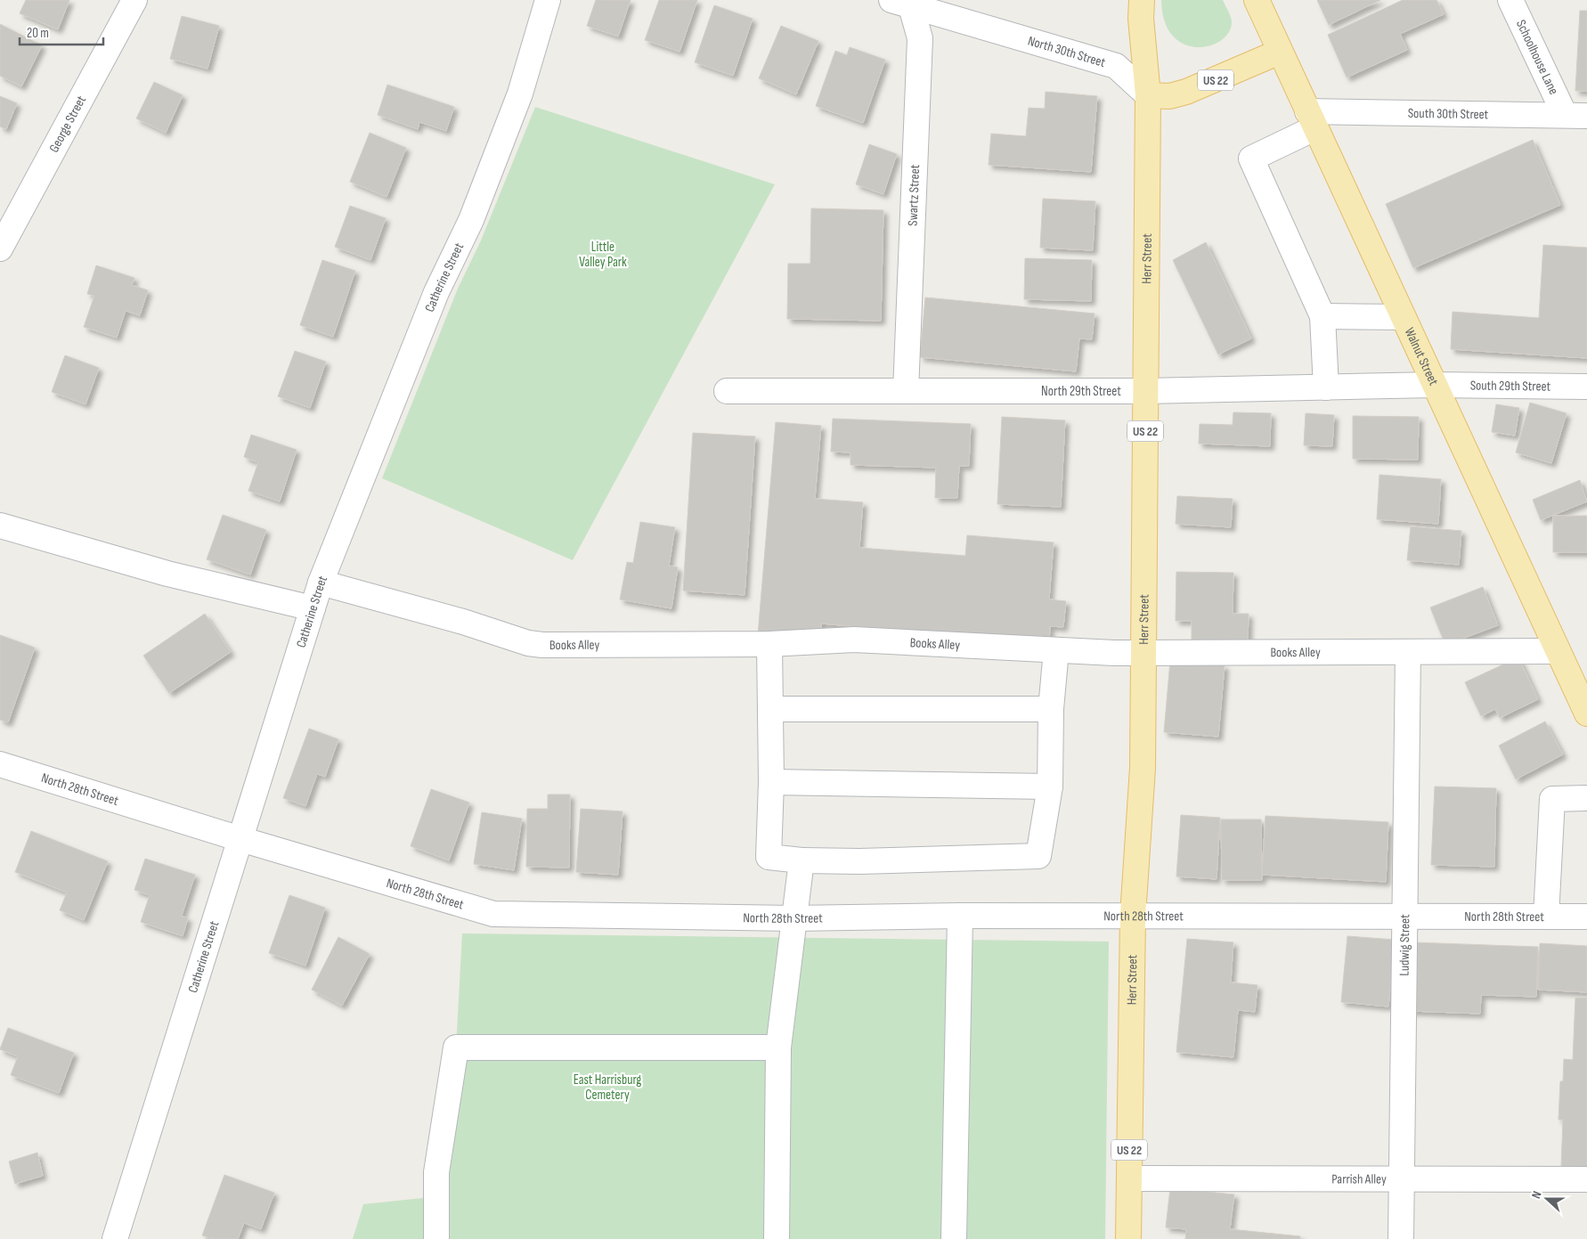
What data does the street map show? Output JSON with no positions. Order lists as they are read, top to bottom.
{
  "streets": {
    "main road": ["US 22", "Herr Street", "Walnut Street"],
    "street": [
      "North 30th Street",
      "Schoolhouse Lane",
      "South 30th Street",
      "George Street",
      "Swartz Street",
      "Catherine Street",
      "South 29th Street",
      "North 29th Street",
      "Books Alley",
      "North 28th Street",
      "Ludwig Street",
      "Parrish Alley"
    ]
  },
  "crossings": [
    ["North 30th Street", "US 22"],
    ["North 30th Street", "Swartz Street"],
    ["North 30th Street", "Herr Street"],
    ["Schoolhouse Lane", "South 30th Street"],
    ["US 22", "Herr Street"],
    ["US 22", "Walnut Street"],
    ["South 30th Street", "Walnut Street"],
    ["Swartz Street", "North 29th Street"],
    ["Herr Street", "North 29th Street"],
    ["Herr Street", "Books Alley"],
    ["Herr Street", "North 28th Street"],
    ["Herr Street", "Parrish Alley"],
    ["Catherine Street", "Books Alley"],
    ["Catherine Street", "North 28th Street"],
    ["Walnut Street", "South 29th Street"],
    ["Walnut Street", "North 29th Street"],
    ["Walnut Street", "Books Alley"],
    ["South 29th Street", "North 29th Street"],
    ["Books Alley", "Ludwig Street"],
    ["North 28th Street", "Ludwig Street"],
    ["Ludwig Street", "Parrish Alley"]
  ],
  "parks": ["Little Valley Park", "East Harrisburg Cemetery"],
  "scale_bar": "20 m",
  "north": "left"
}
